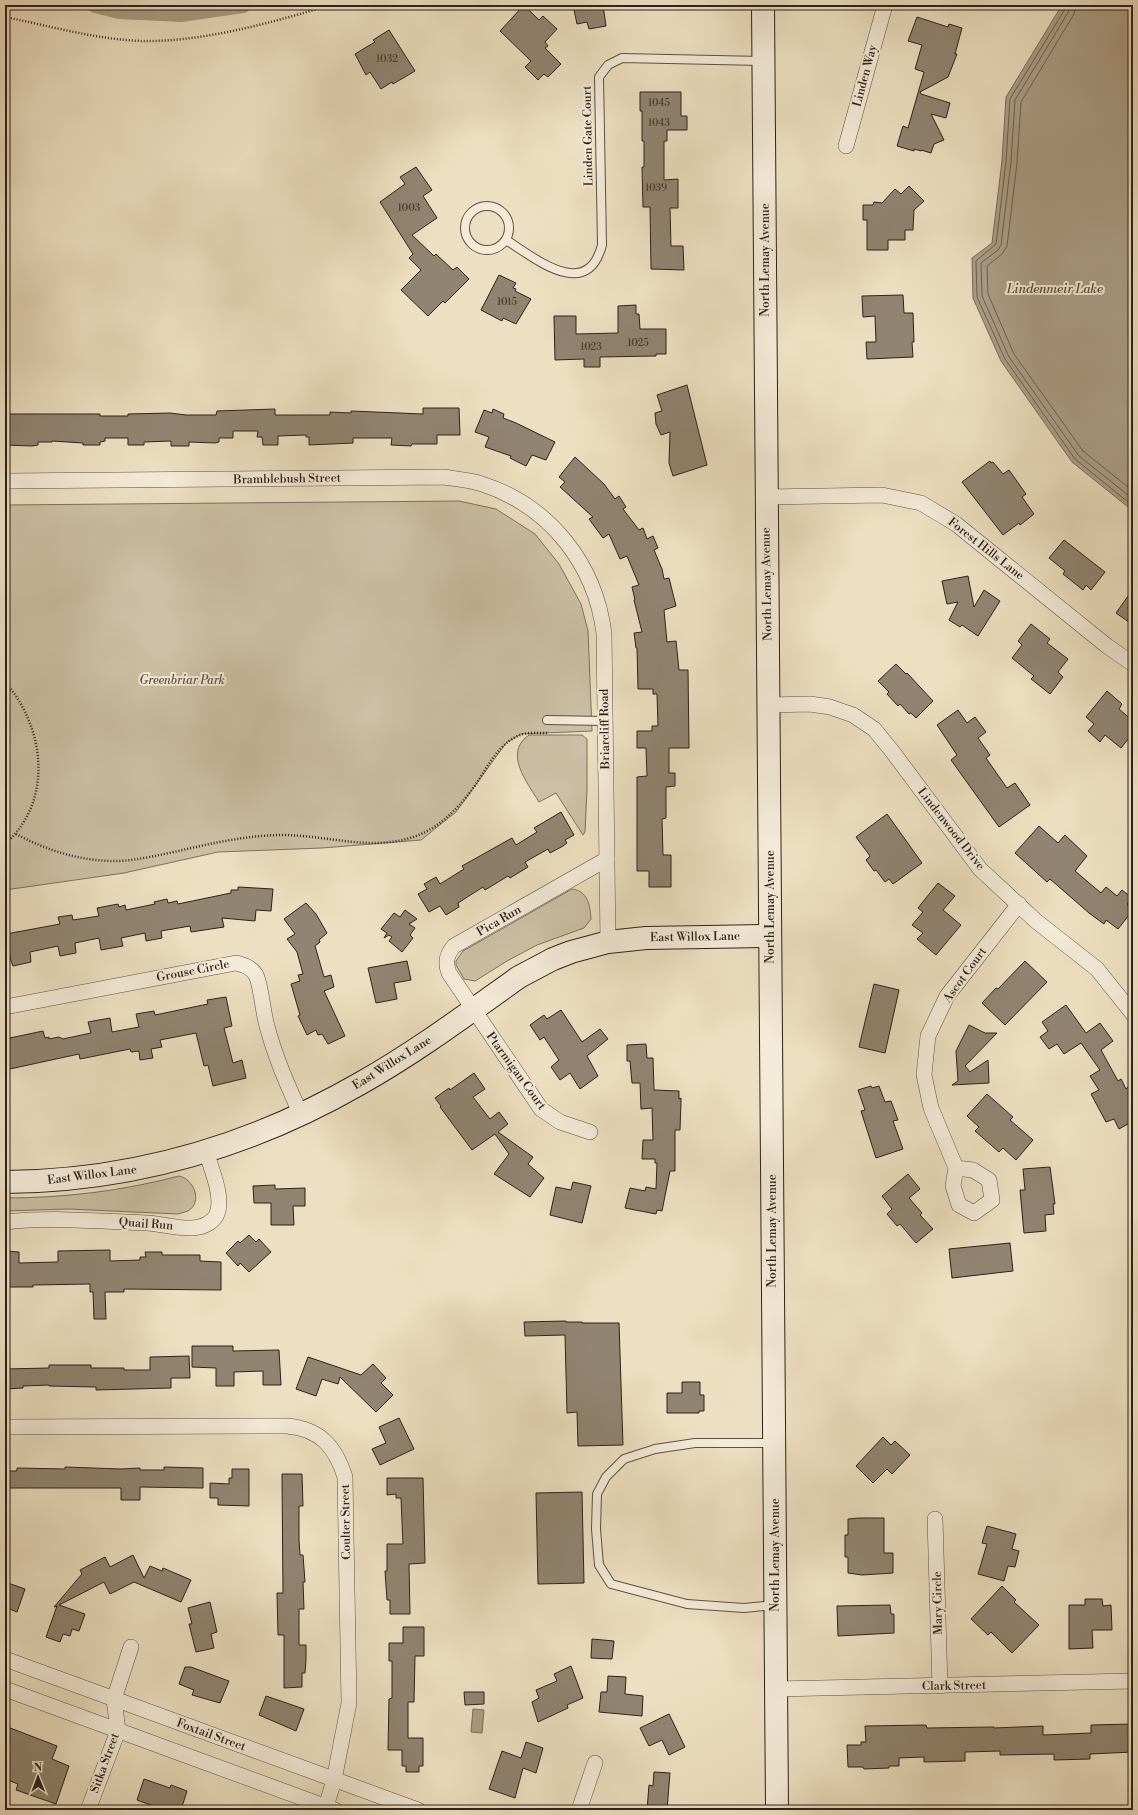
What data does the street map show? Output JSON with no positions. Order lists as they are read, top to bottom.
{
  "streets": {
    "main road": ["North Lemay Avenue", "East Willox Lane"],
    "street": [
      "Linden Way",
      "Bramblebush Street",
      "Forest Hills Lane",
      "Briarcliff Road",
      "Lindenwood Drive",
      "Pica Run",
      "Grouse Circle",
      "Ascot Court",
      "Ptarmigan Court",
      "Quail Run",
      "Coulter Street",
      "Mary Circle",
      "Clark Street",
      "Foxtail Street",
      "Sitka Street"
    ],
    "lane": ["Linden Gate Court"]
  },
  "crossings": [
    ["Linden Gate Court", "North Lemay Avenue"],
    ["North Lemay Avenue", "Forest Hills Lane"],
    ["North Lemay Avenue", "Lindenwood Drive"],
    ["North Lemay Avenue", "East Willox Lane"],
    ["North Lemay Avenue", "Clark Street"],
    ["Bramblebush Street", "Briarcliff Road"],
    ["Briarcliff Road", "Pica Run"],
    ["Briarcliff Road", "East Willox Lane"],
    ["Lindenwood Drive", "Ascot Court"],
    ["Pica Run", "East Willox Lane"],
    ["Pica Run", "Ptarmigan Court"],
    ["East Willox Lane", "Grouse Circle"],
    ["East Willox Lane", "Ptarmigan Court"],
    ["East Willox Lane", "Quail Run"],
    ["Coulter Street", "Foxtail Street"],
    ["Mary Circle", "Clark Street"],
    ["Foxtail Street", "Sitka Street"]
  ],
  "water": ["Lindenmeir Lake"],
  "parks": ["Greenbriar Park"],
  "house_numbers": [
    "1032",
    "1045",
    "1043",
    "1039",
    "1003",
    "1015",
    "1025",
    "1023"
  ],
  "north": "top"
}
